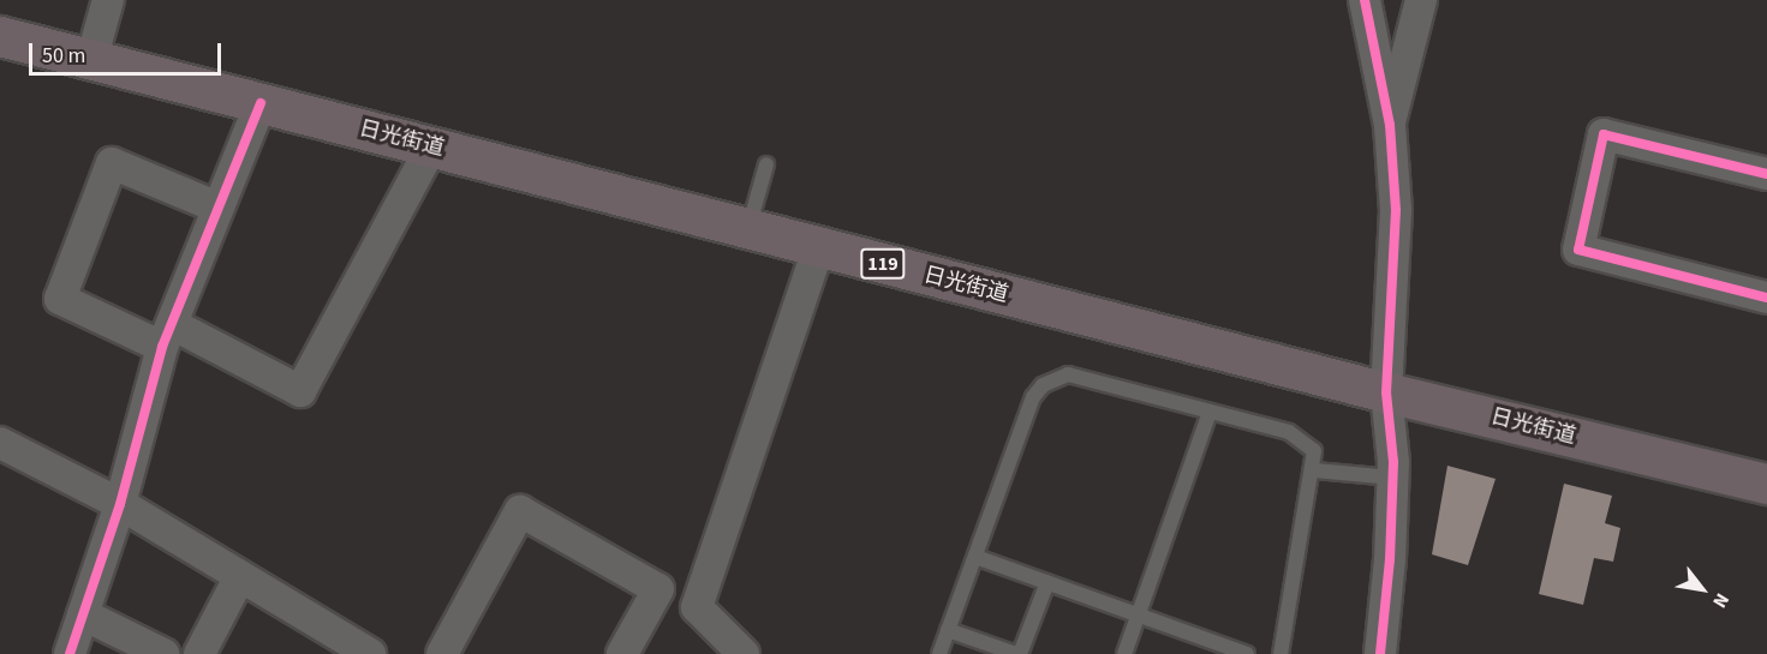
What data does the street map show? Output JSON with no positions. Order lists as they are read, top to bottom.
{
  "streets": {
    "highway": ["日光街道", "119"]
  },
  "scale_bar": "50 m",
  "north": "bottom right"
}
